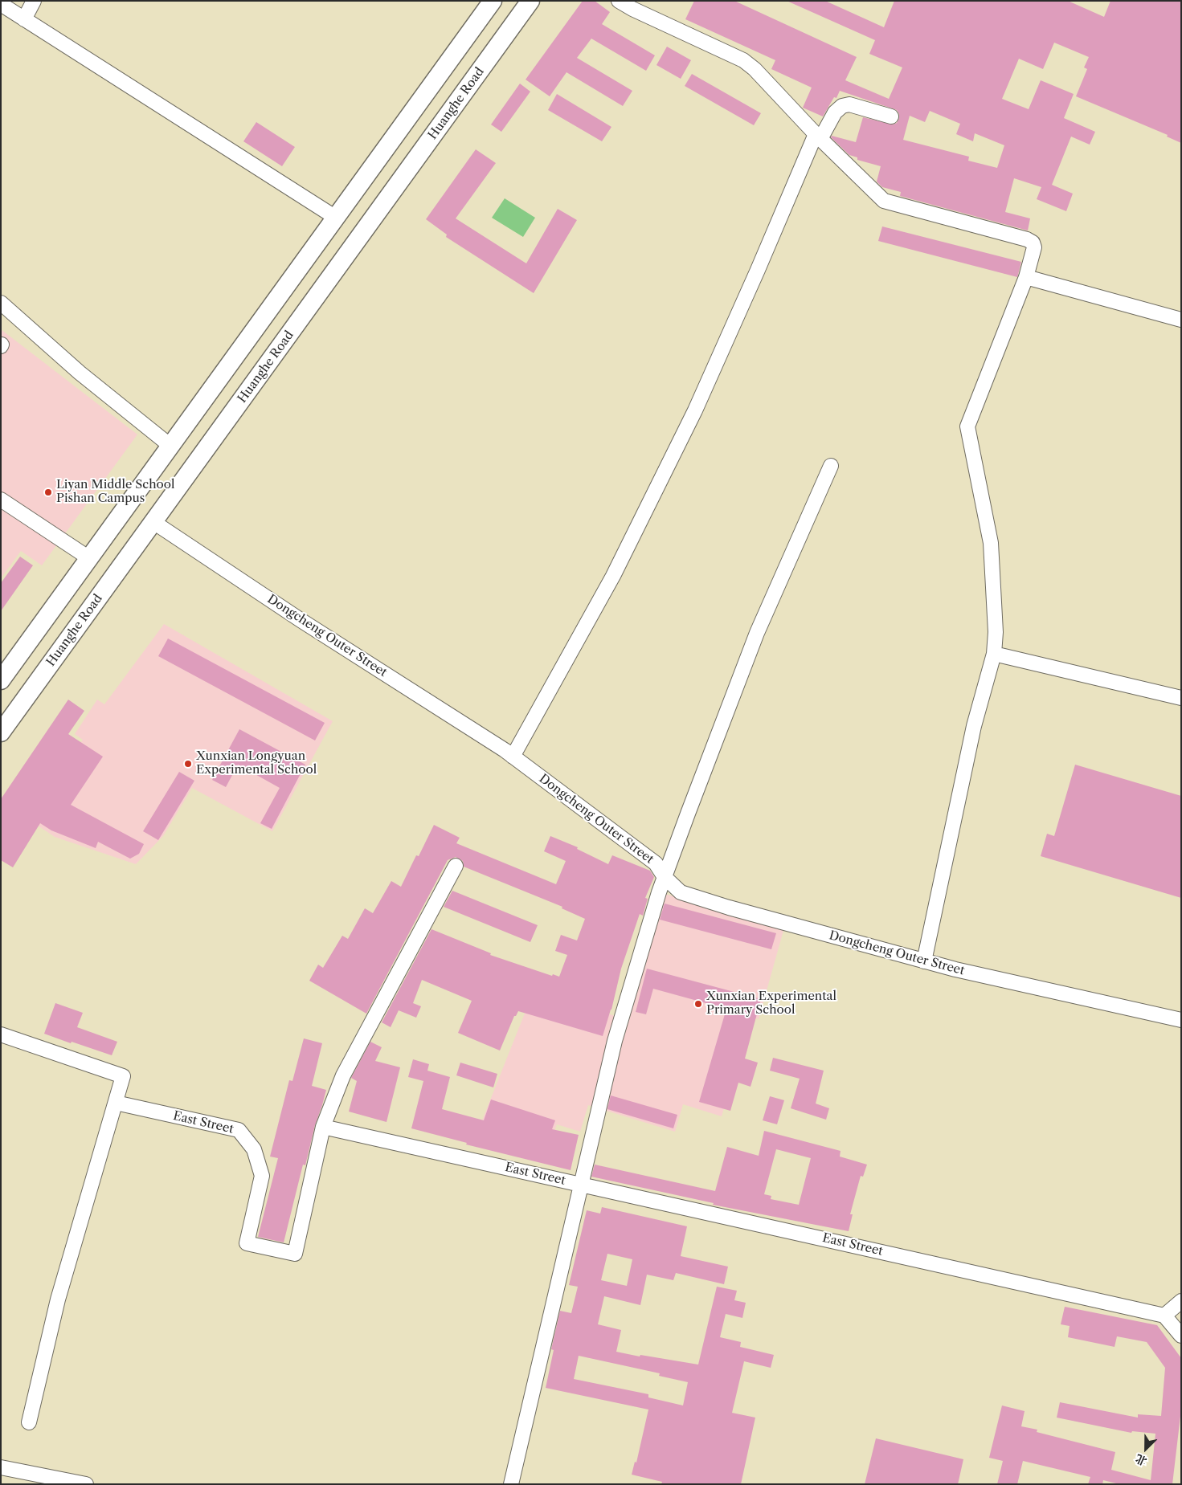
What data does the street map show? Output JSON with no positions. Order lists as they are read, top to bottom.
{
  "streets": {
    "main road": ["Huanghe Road"],
    "street": ["Dongcheng Outer Street", "East Street"]
  },
  "crossings": [
    ["Huanghe Road", "Dongcheng Outer Street"]
  ],
  "places": ["Liyan Middle School Pishan Campus", "Xunxian Longyuan Experimental School", "Xunxian Experimental Primary School"],
  "north": "bottom left"
}
